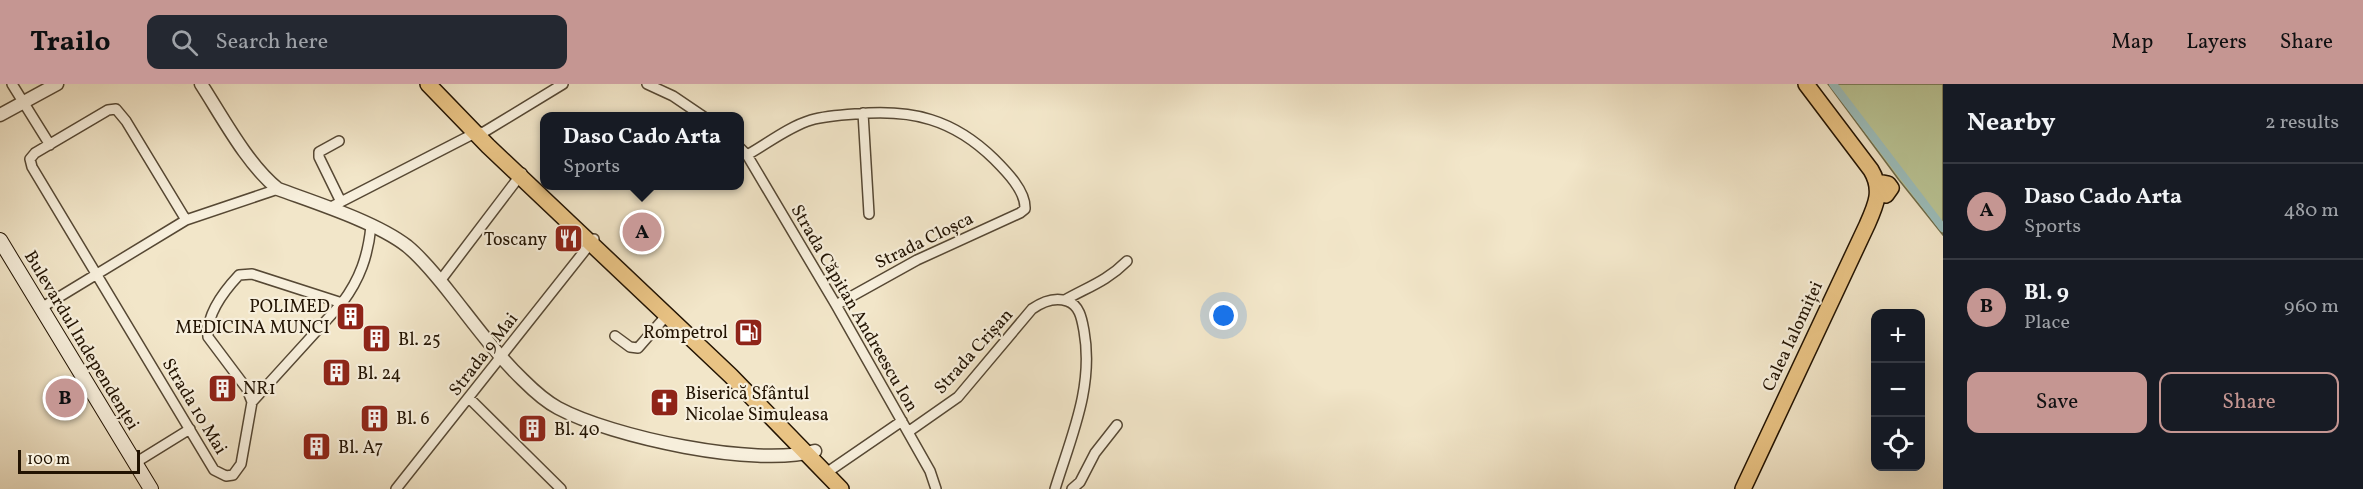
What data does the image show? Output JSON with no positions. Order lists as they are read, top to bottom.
{
  "streets": {
    "main road": ["Calea Ialomiței", "Bulevardul Independenței"],
    "street": [
      "Strada Cloșca",
      "Strada Căpitan Andreescu Ion",
      "Strada Crișan",
      "Strada 9 Mai",
      "Strada 10 Mai"
    ]
  },
  "crossings": [
    ["Strada Cloșca", "Strada Căpitan Andreescu Ion"],
    ["Strada Căpitan Andreescu Ion", "Strada Crișan"]
  ],
  "places": {
    "restaurant": ["Toscany"],
    "building": [
      "POLIMED MEDICINA MUNCI",
      "Bl. 25",
      "Bl. 24",
      "NR1",
      "Bl. 6",
      "Bl. 40",
      "Bl. A7"
    ],
    "fuel station": ["Rompetrol"],
    "church": ["Biserică Sfântul Nicolae Simuleasa"]
  },
  "scale_bar": "100 m",
  "page": {
    "header": "Trailo",
    "search": "Search here",
    "nav": ["Map", "Layers", "Share"],
    "heading": ["Nearby", "2 results"],
    "popup": ["Daso Cado Arta", "Sports"],
    "list": [
      {
        "mark": "A",
        "name": "Daso Cado Arta",
        "note": "Sports",
        "value": "480 m"
      },
      {
        "mark": "B",
        "name": "Bl. 9",
        "note": "Place",
        "value": "960 m"
      }
    ],
    "pins": ["A", "B"],
    "map_buttons": ["+", "−"],
    "buttons": ["Save", "Share"],
    "scale": "100 m"
  }
}
